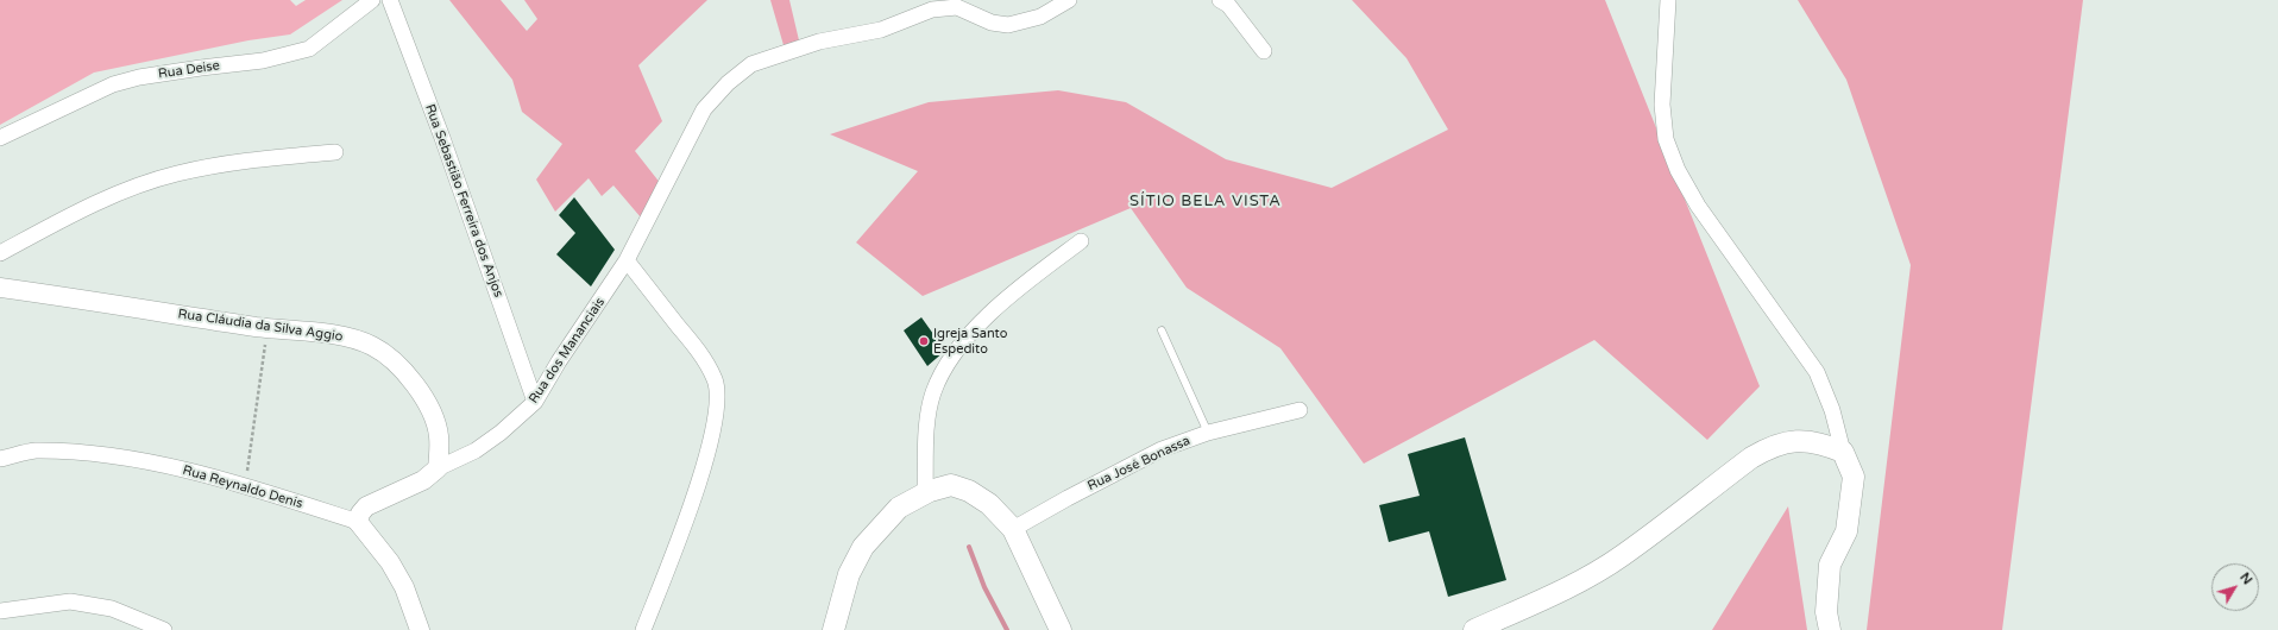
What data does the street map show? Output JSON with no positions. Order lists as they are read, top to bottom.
{
  "streets": {
    "street": [
      "Rua Deise",
      "Rua Sebastião Ferreira dos Anjos",
      "Rua Cláudia da Silva Aggio",
      "Rua dos Mananciais",
      "Rua José Bonassa",
      "Rua Reynaldo Denis"
    ]
  },
  "crossings": [
    ["Rua Sebastião Ferreira dos Anjos", "Rua dos Mananciais"],
    ["Rua Cláudia da Silva Aggio", "Rua dos Mananciais"],
    ["Rua dos Mananciais", "Rua Reynaldo Denis"]
  ],
  "districts": ["SÍTIO BELA VISTA"],
  "places": ["Igreja Santo Espedito"],
  "north": "top right"
}
